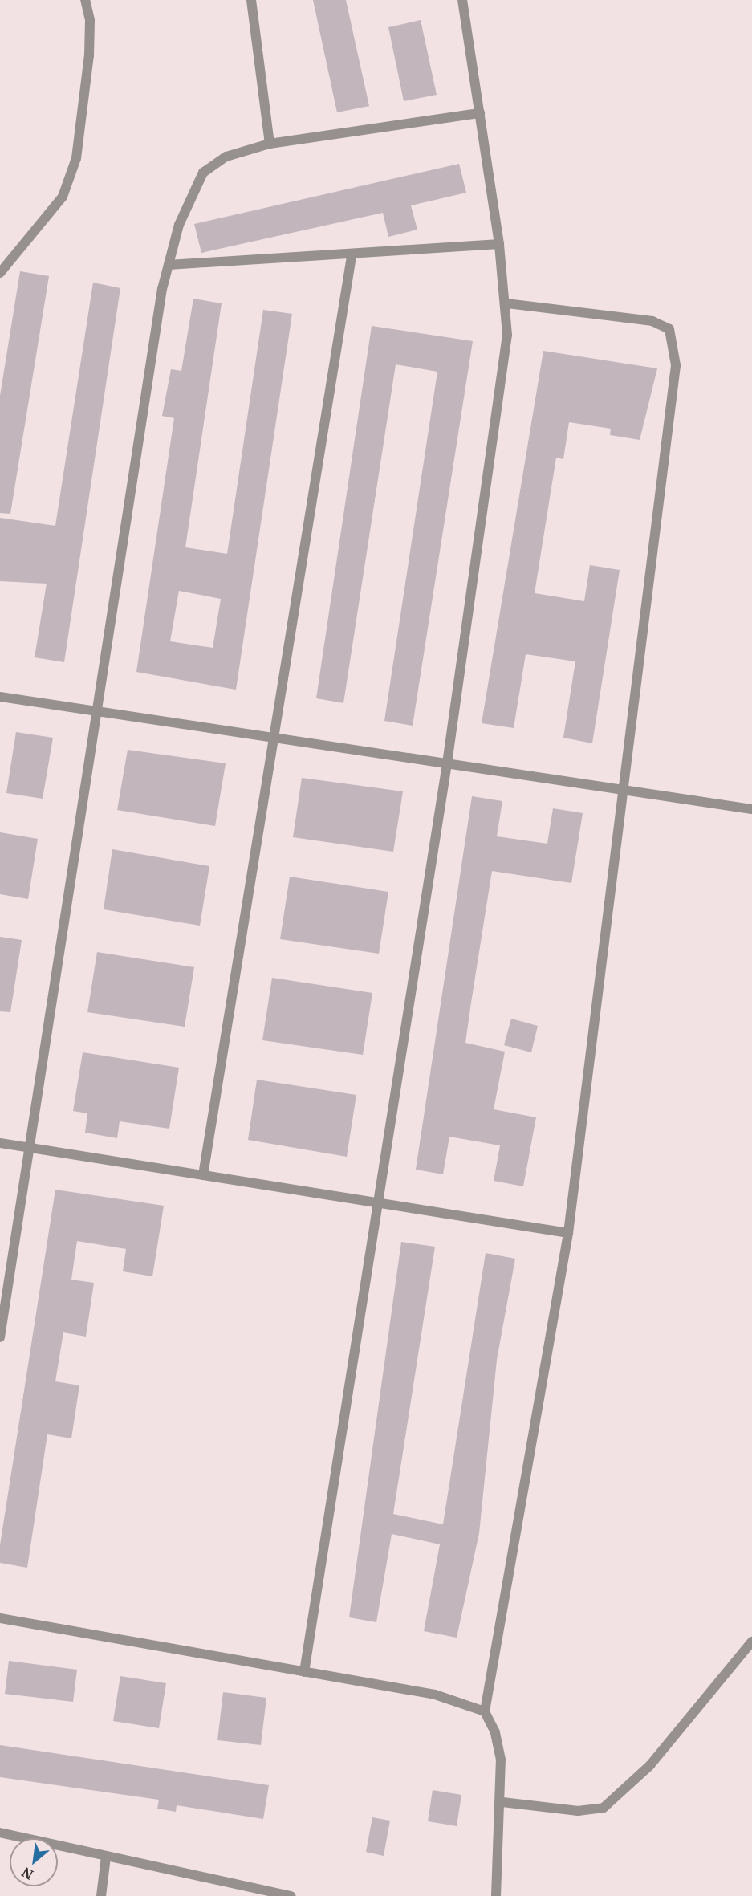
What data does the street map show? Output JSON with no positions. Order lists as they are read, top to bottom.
{
  "north": "bottom left"
}
